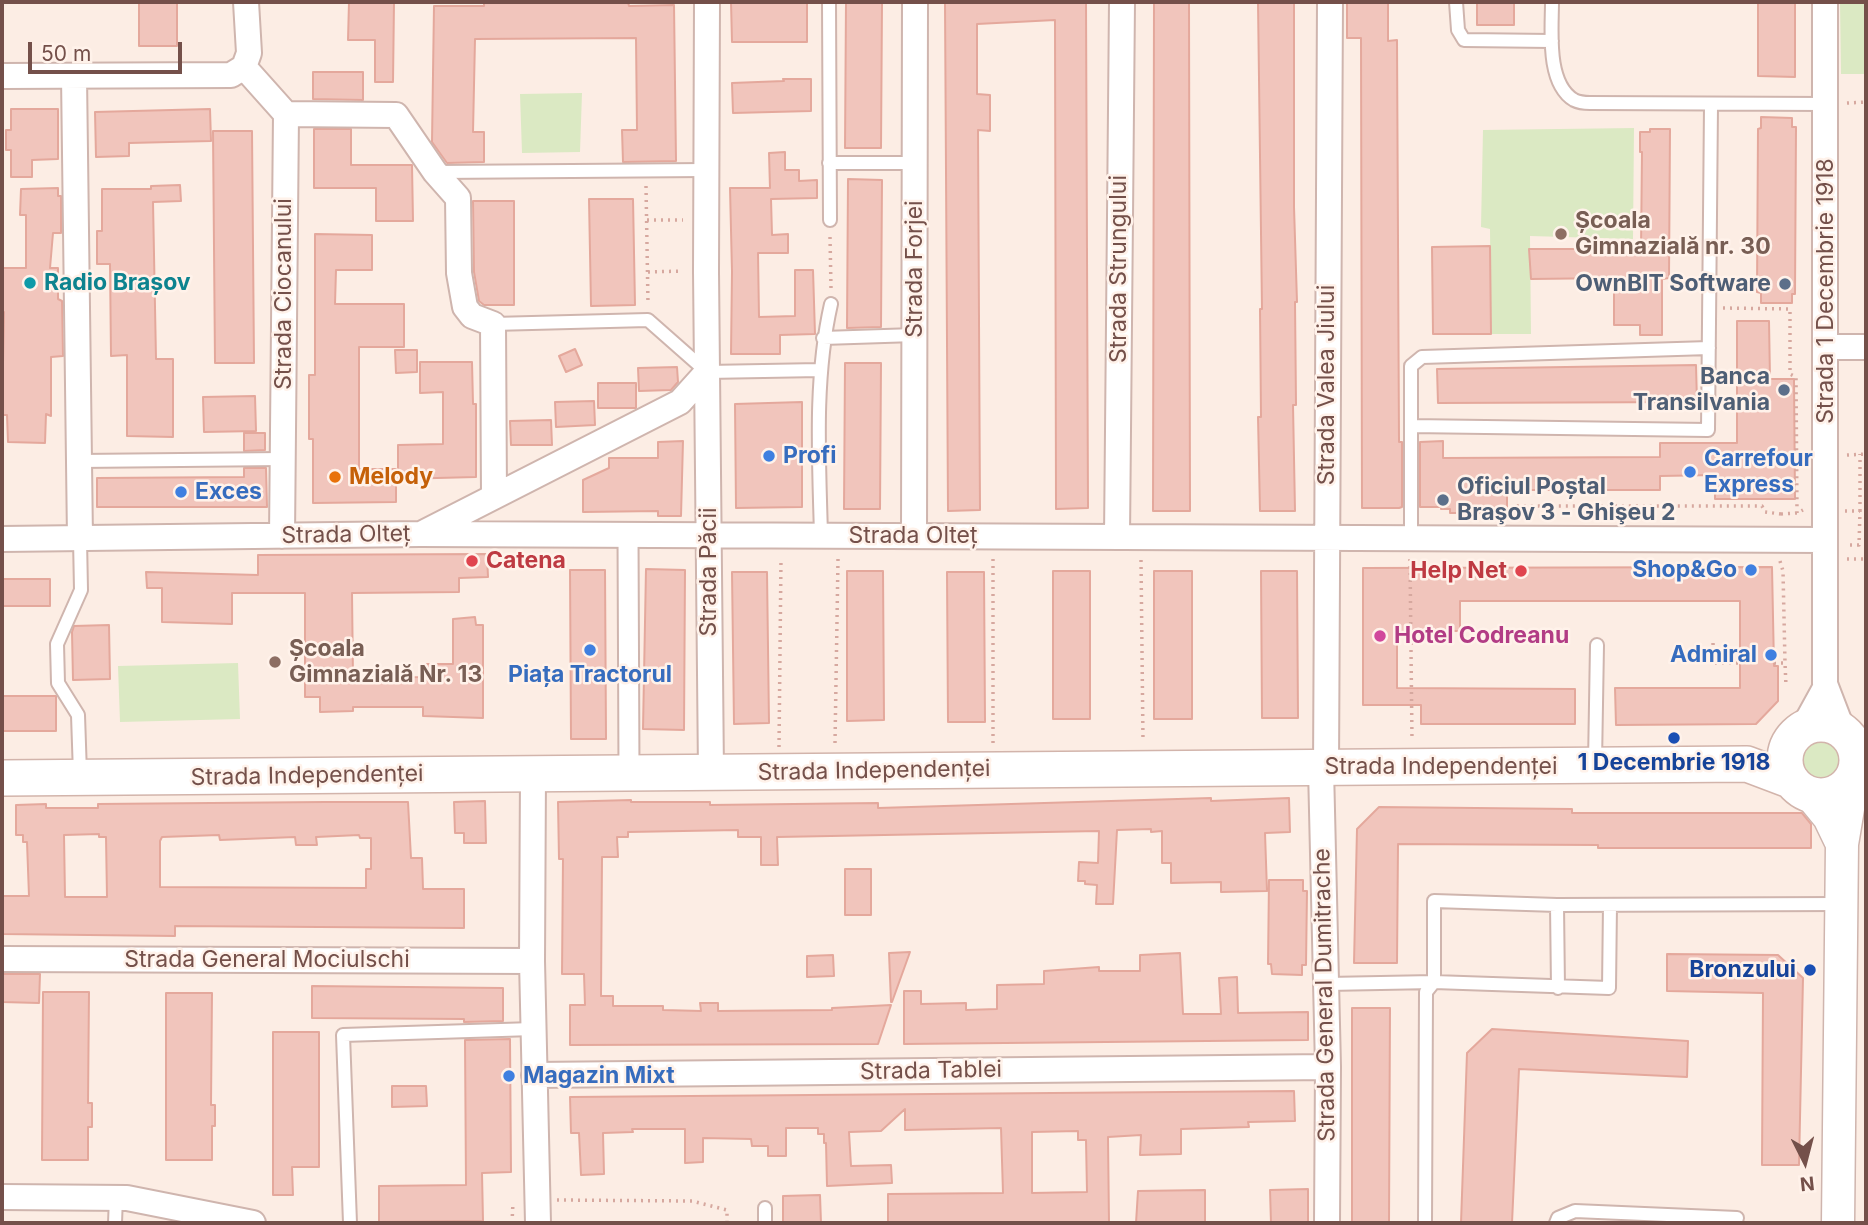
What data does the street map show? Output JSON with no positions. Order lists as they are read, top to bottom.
{
  "streets": {
    "main road": ["Strada Independenței"],
    "street": [
      "Strada Forjei",
      "Strada Strungului",
      "Strada 1 Decembrie 1918",
      "Strada Ciocanului",
      "Strada Valea Jiului",
      "Strada Olteț",
      "Strada Păcii",
      "Strada General Mociulschi",
      "Strada General Dumitrache",
      "Strada Tablei"
    ]
  },
  "crossings": [
    ["Strada Forjei", "Strada Olteț"],
    ["Strada Strungului", "Strada Olteț"],
    ["Strada 1 Decembrie 1918", "Strada Olteț"],
    ["Strada 1 Decembrie 1918", "Strada Independenței"],
    ["Strada Ciocanului", "Strada Olteț"],
    ["Strada Valea Jiului", "Strada Olteț"],
    ["Strada Valea Jiului", "Strada Independenței"],
    ["Strada Valea Jiului", "Strada General Dumitrache"],
    ["Strada Olteț", "Strada Păcii"],
    ["Strada Păcii", "Strada Independenței"],
    ["Strada Independenței", "Strada General Dumitrache"],
    ["Strada General Dumitrache", "Strada Tablei"]
  ],
  "places": [
    "Școala Gimnazială nr. 30",
    "Radio Brașov",
    "OwnBIT Software",
    "Banca Transilvania",
    "Profi",
    "Carrefour Express",
    "Melody",
    "Exces",
    "Oficiul Poștal Braşov 3 - Ghişeu 2",
    "Catena",
    "Shop&Go",
    "Help Net",
    "Hotel Codreanu",
    "Piața Tractorul",
    "Admiral",
    "Școala Gimnazială Nr. 13",
    "1 Decembrie 1918",
    "Bronzului",
    "Magazin Mixt"
  ],
  "scale_bar": "50 m",
  "north": "bottom"
}
